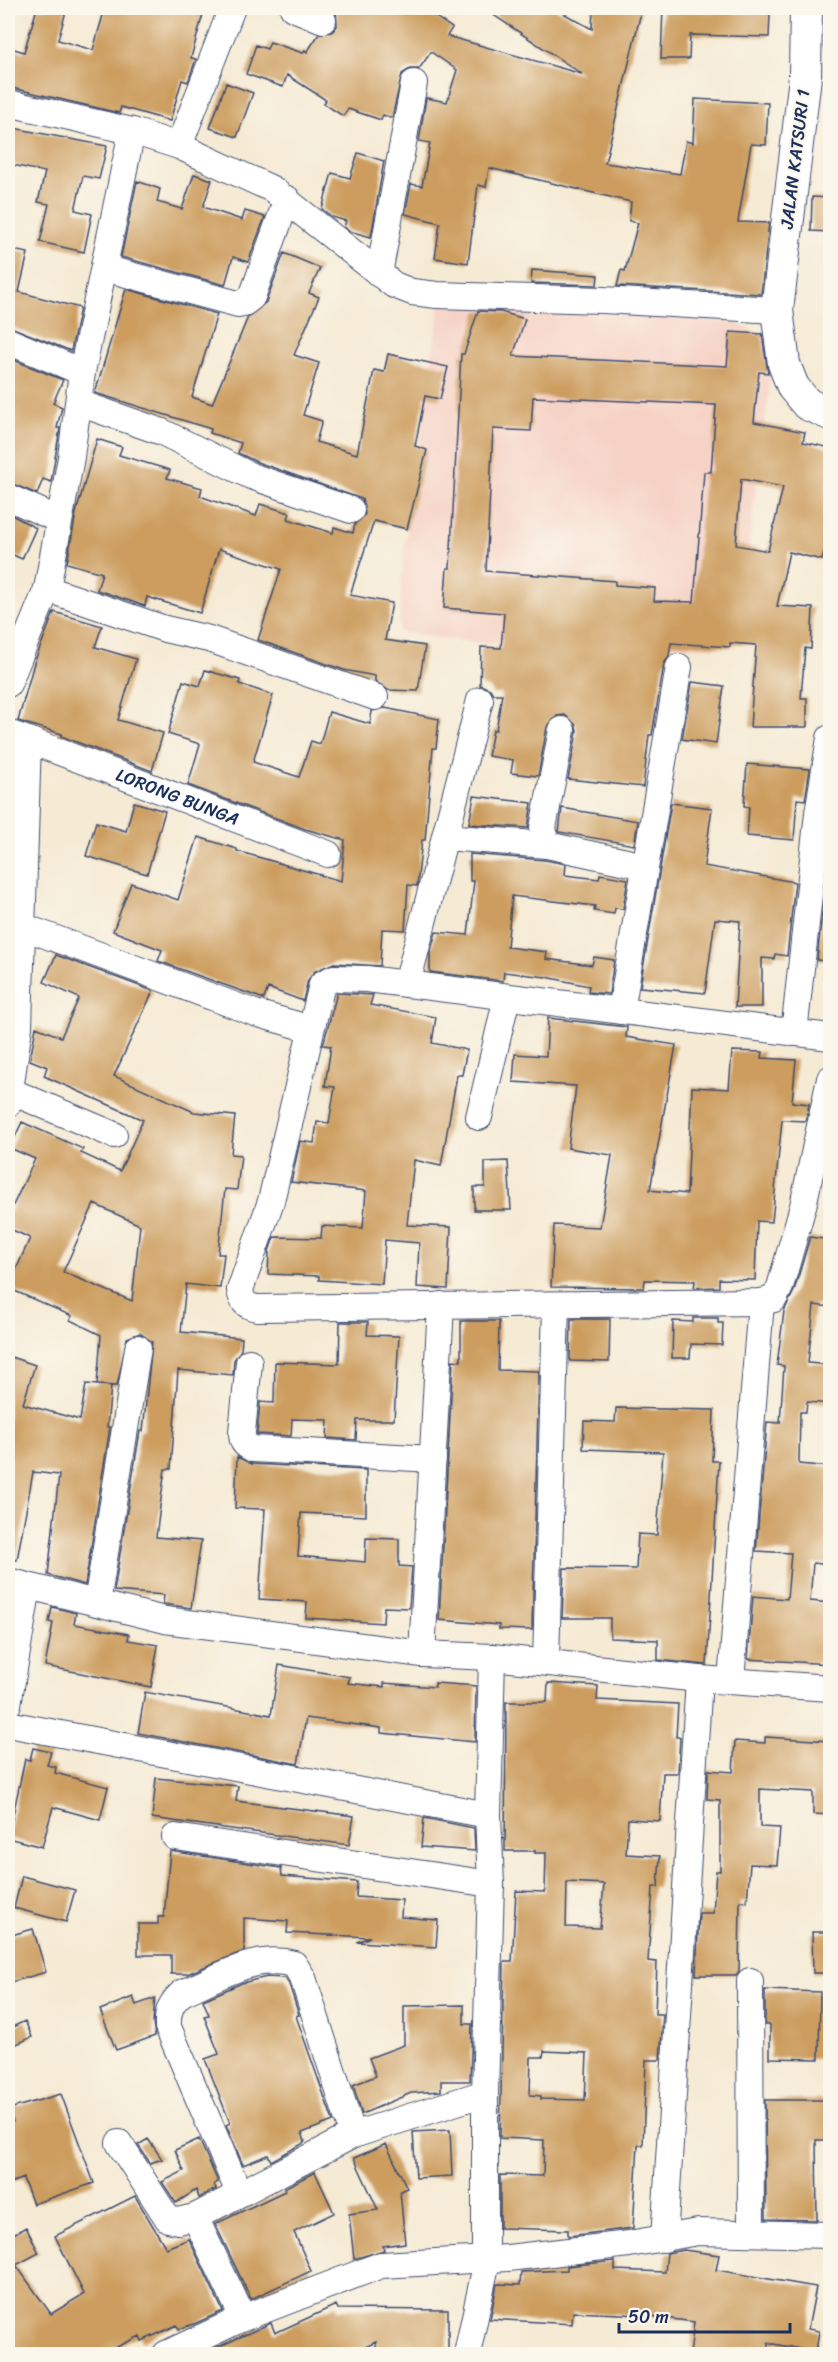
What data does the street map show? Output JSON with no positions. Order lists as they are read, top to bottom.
{
  "streets": {
    "street": ["JALAN KATSURI 1", "LORONG BUNGA"]
  },
  "scale_bar": "50 m"
}
